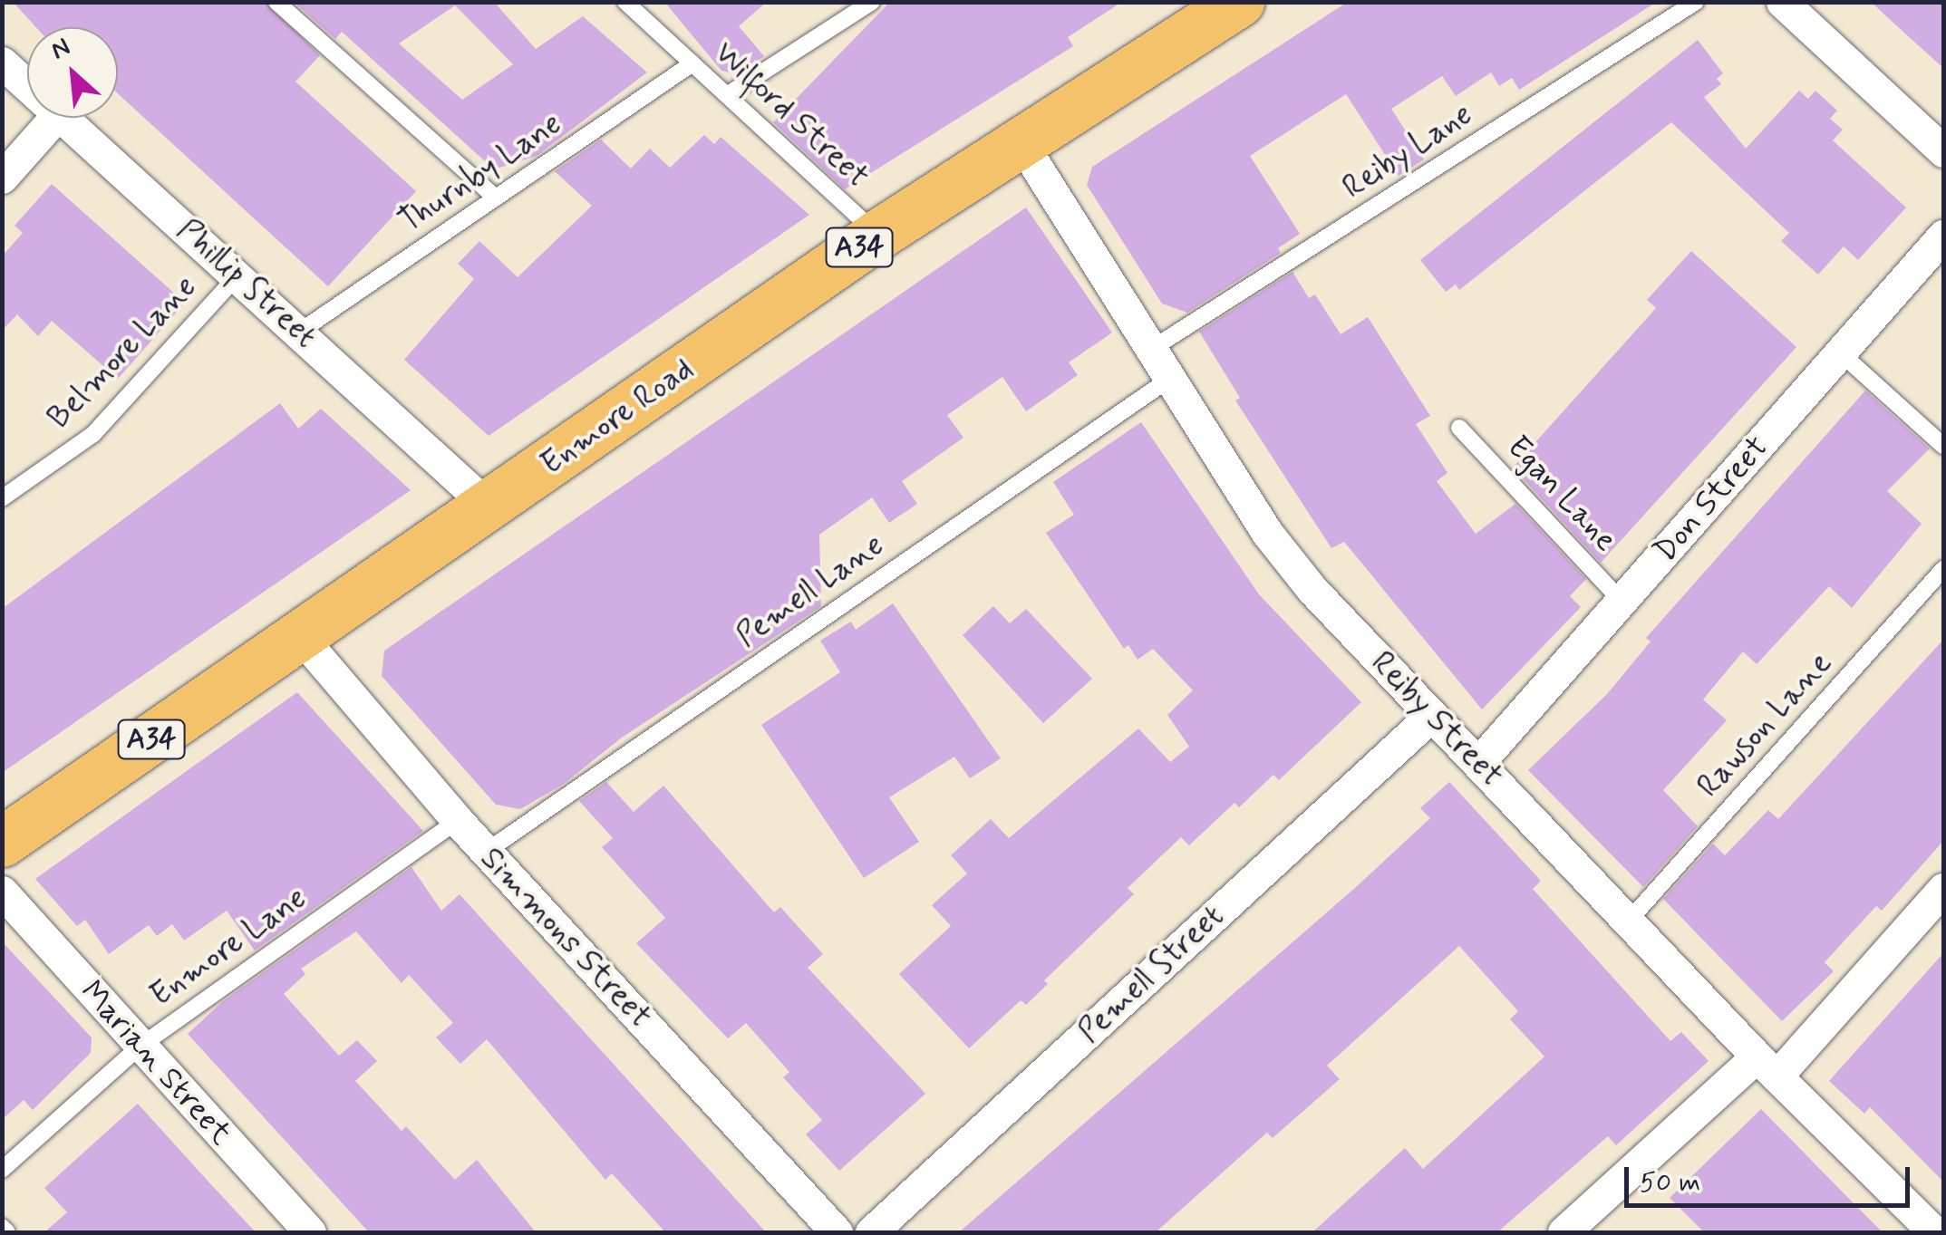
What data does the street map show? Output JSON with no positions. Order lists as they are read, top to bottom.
{
  "streets": {
    "highway": ["A34", "Enmore Road"],
    "street": [
      "Phillip Street",
      "Don Street",
      "Reiby Street",
      "Simmons Street",
      "Pemell Street",
      "Marian Street"
    ],
    "lane": [
      "Wilford Street",
      "Reiby Lane",
      "Thurnby Lane",
      "Belmore Lane",
      "Egan Lane",
      "Pemell Lane",
      "Rawson Lane",
      "Enmore Lane"
    ]
  },
  "crossings": [
    ["Wilford Street", "Thurnby Lane"],
    ["Wilford Street", "Enmore Road"],
    ["Reiby Lane", "Reiby Street"],
    ["Thurnby Lane", "Phillip Street"],
    ["Phillip Street", "Belmore Lane"],
    ["Phillip Street", "Enmore Road"],
    ["Enmore Road", "Reiby Street"],
    ["Enmore Road", "Simmons Street"],
    ["Egan Lane", "Don Street"],
    ["Don Street", "Reiby Street"],
    ["Pemell Lane", "Reiby Street"],
    ["Pemell Lane", "Simmons Street"],
    ["Reiby Street", "Rawson Lane"],
    ["Reiby Street", "Pemell Street"],
    ["Simmons Street", "Enmore Lane"],
    ["Enmore Lane", "Marian Street"]
  ],
  "scale_bar": "50 m",
  "north": "top left"
}
